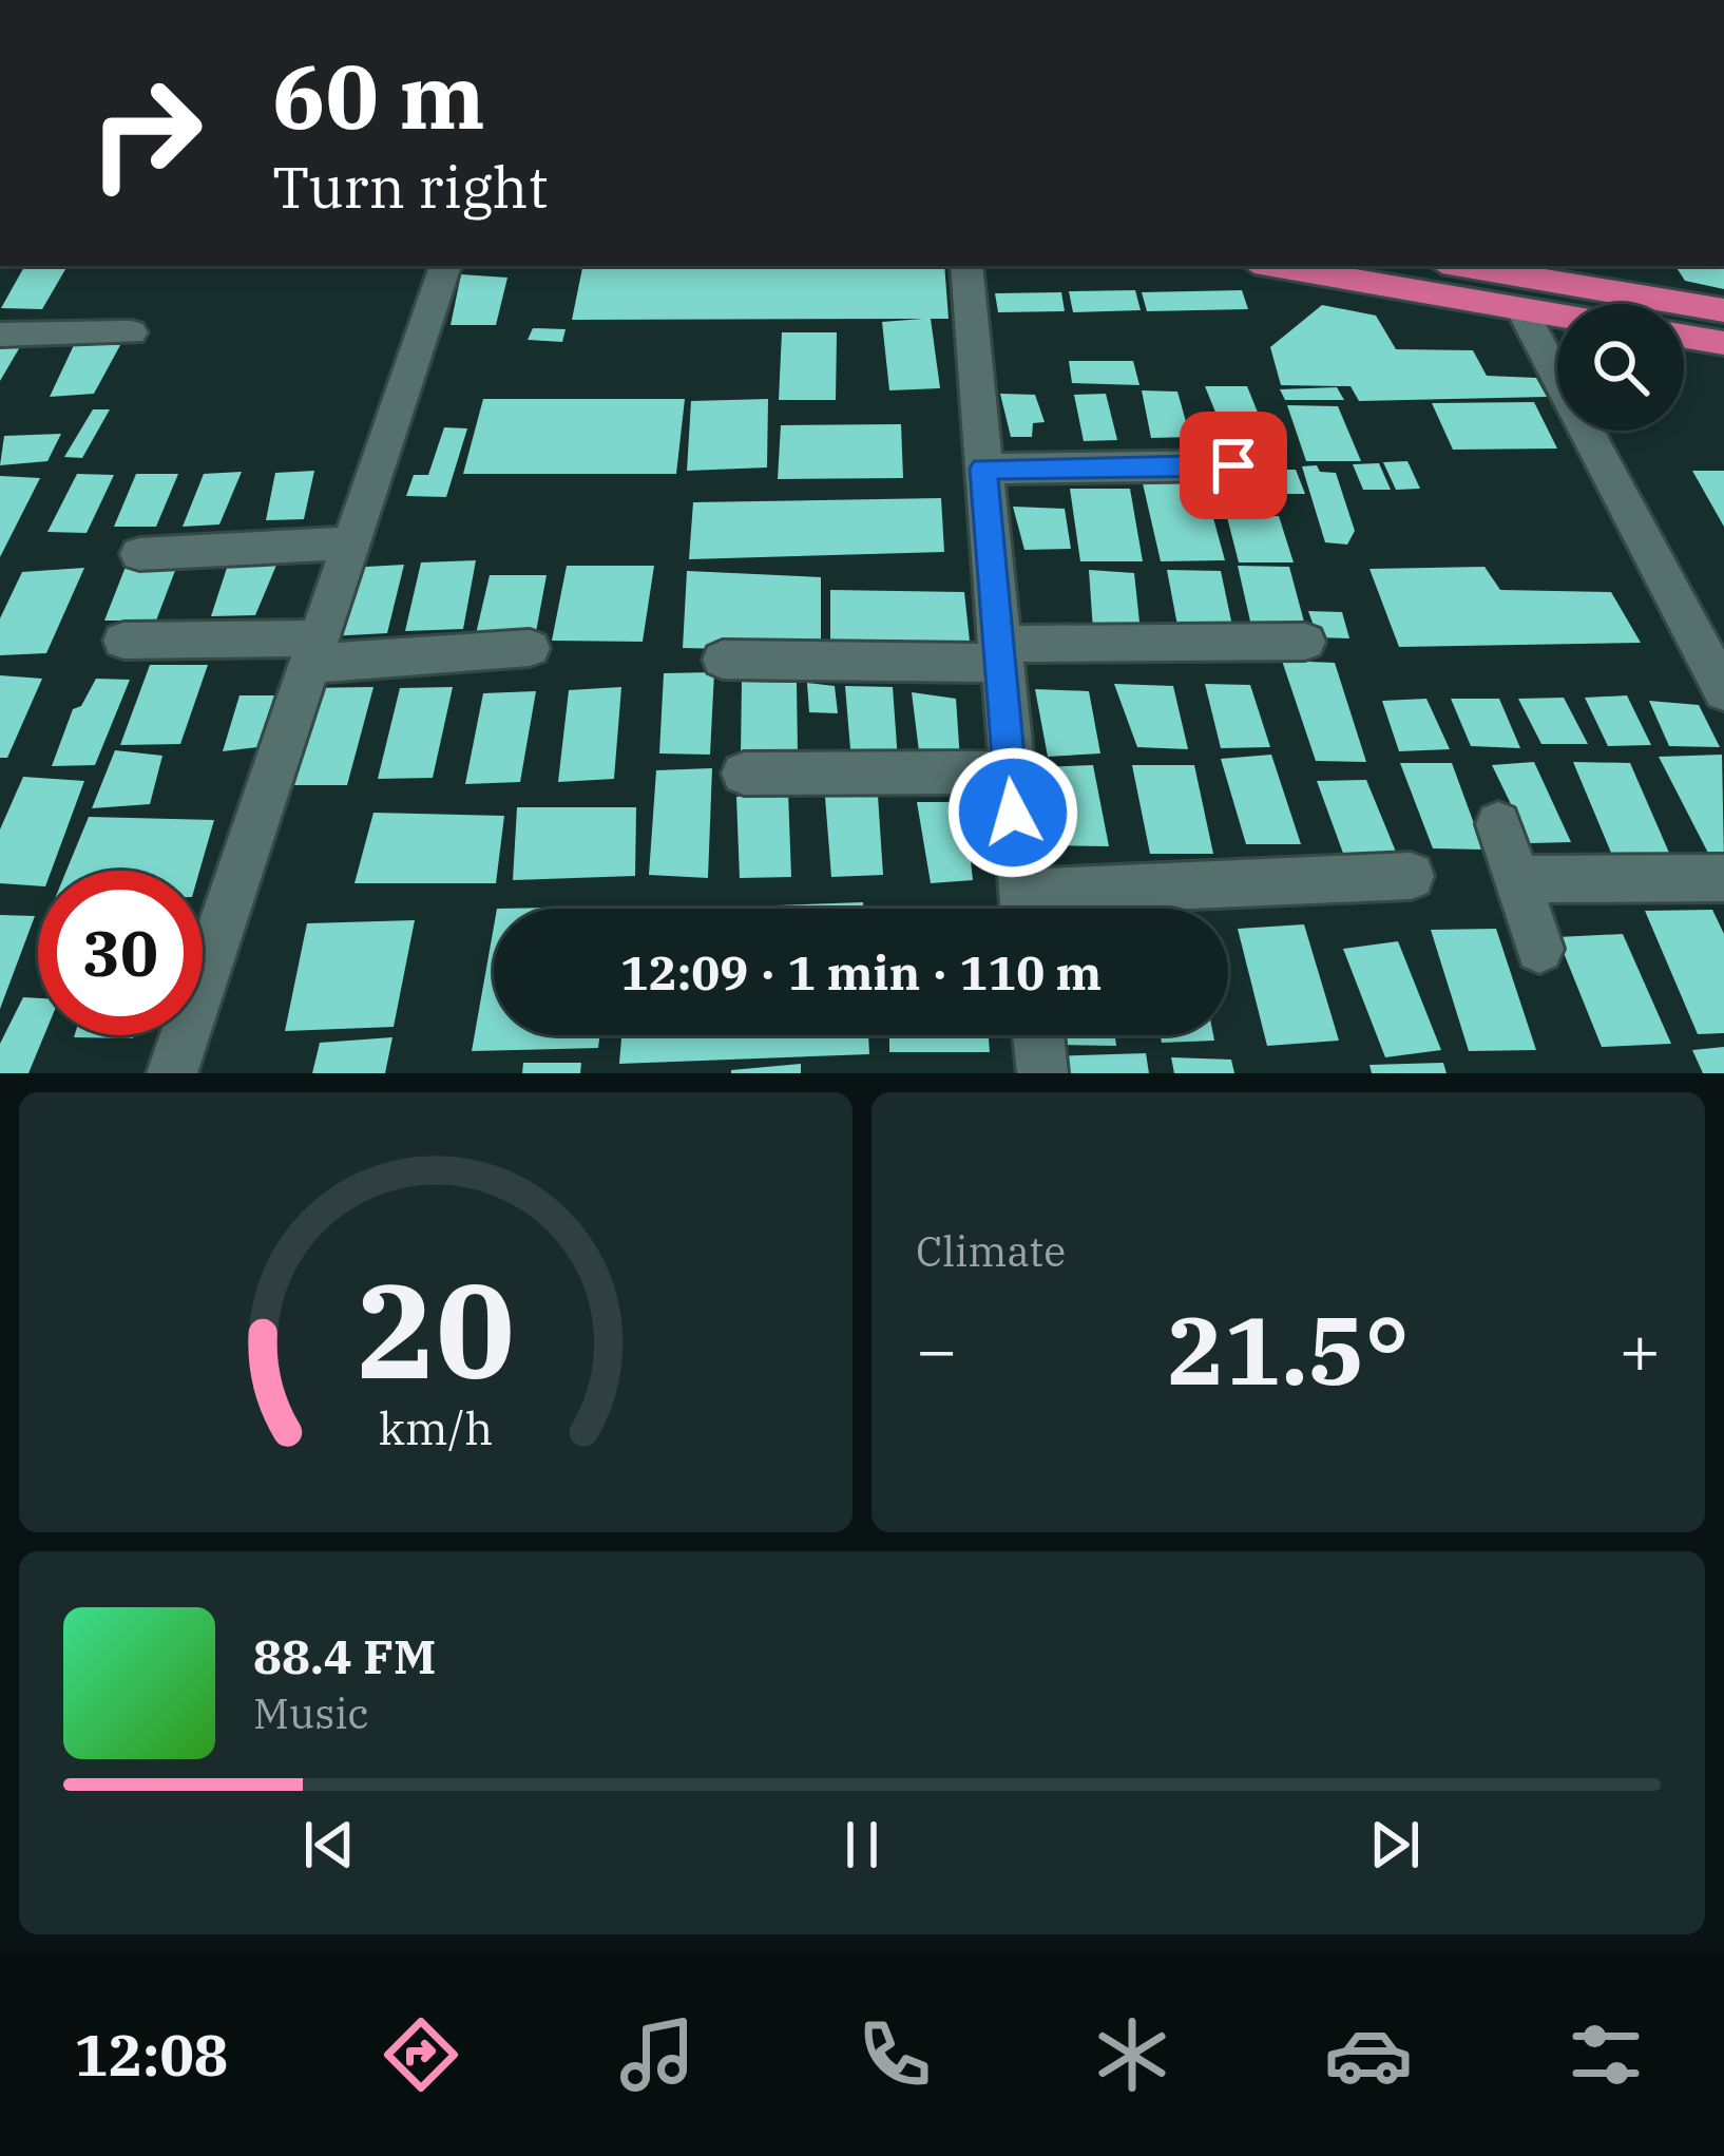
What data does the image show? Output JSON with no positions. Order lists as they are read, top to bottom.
{
  "page": {
    "turn": ["60 m", "Turn right"],
    "limit": "30",
    "trip": "12:09 · 1 min · 110 m",
    "tile": "Climate",
    "heat": ["−", "21.5°", "+"],
    "song": ["88.4 FM", "Music"],
    "tabs": "12:08",
    "gauge": ["20", "km/h"]
  }
}
